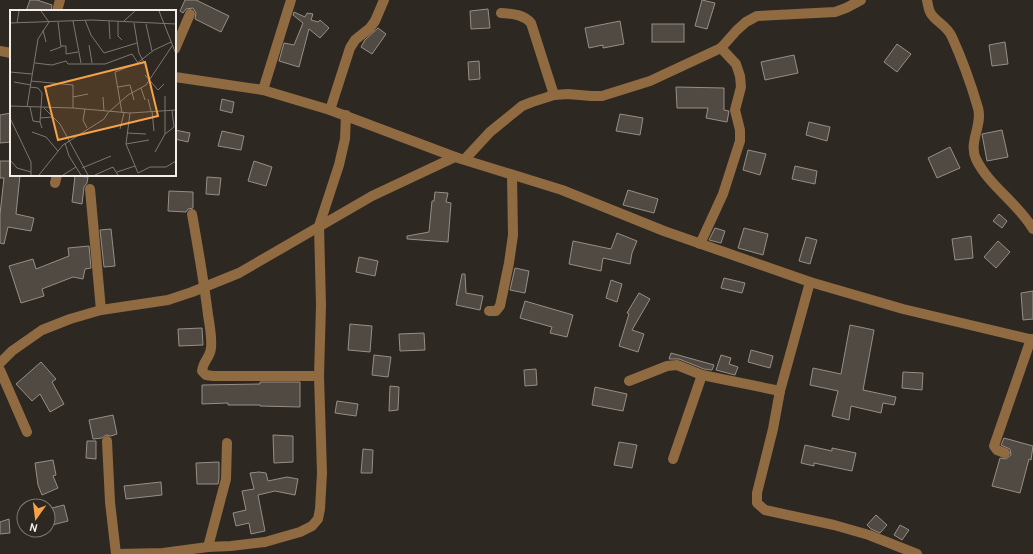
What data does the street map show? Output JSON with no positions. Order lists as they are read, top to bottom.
{
  "north": "bottom"
}
